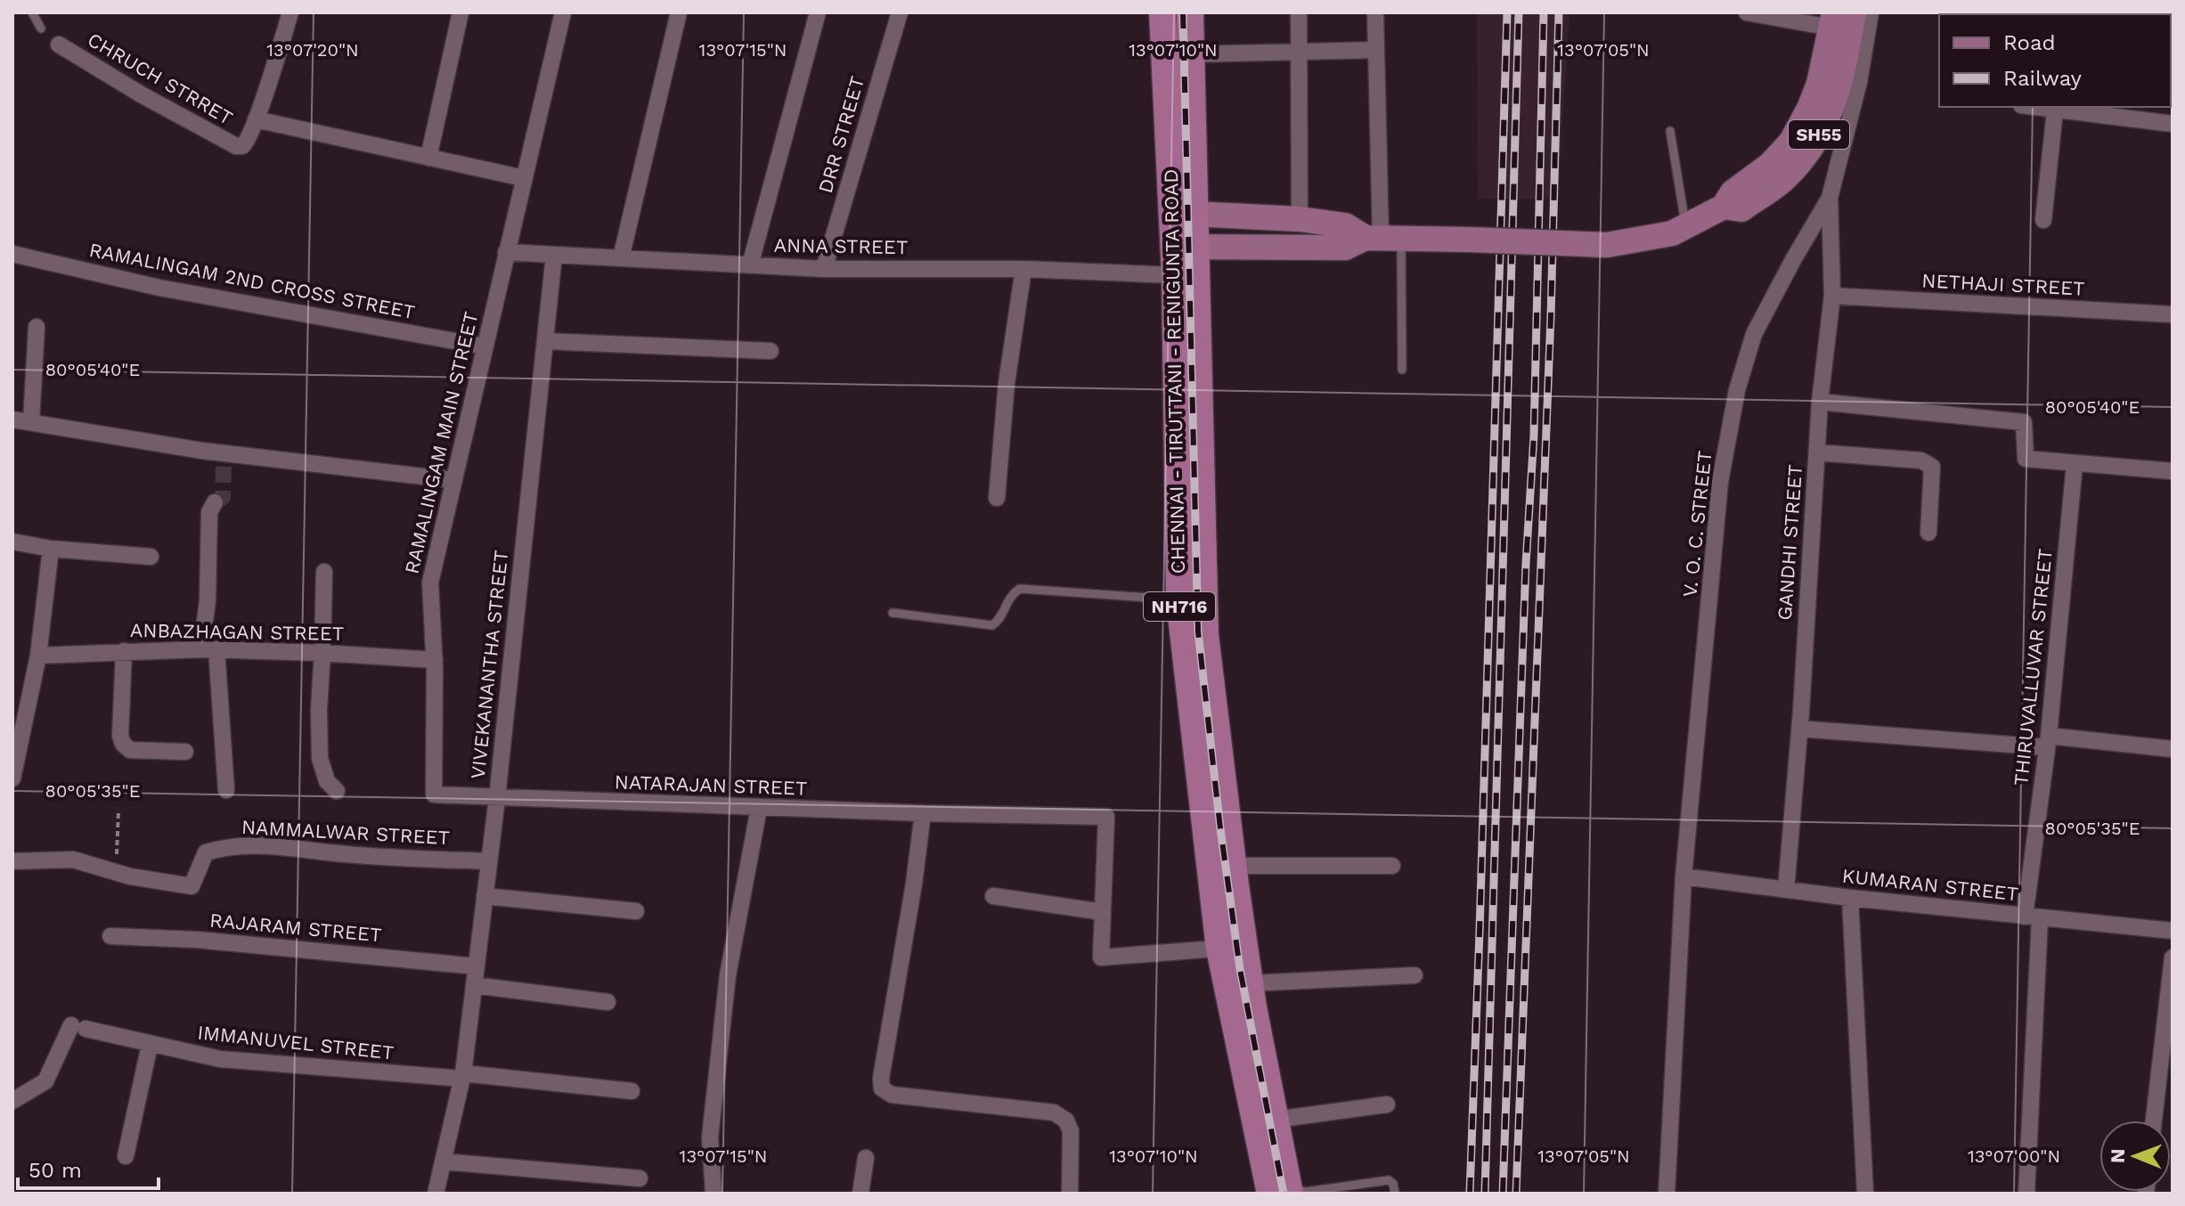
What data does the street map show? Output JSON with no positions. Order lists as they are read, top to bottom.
{
  "streets": {
    "highway": ["CHENNAI - TIRUTTANI - RENIGUNTA ROAD", "NH716"],
    "main road": ["SH55"],
    "street": [
      "CHRUCH STRRET",
      "DRR STREET",
      "ANNA STREET",
      "RAMALINGAM 2ND CROSS STREET",
      "NETHAJI STREET",
      "RAMALINGAM MAIN STREET",
      "V. O. C. STREET",
      "GANDHI STREET",
      "ANBAZHAGAN STREET",
      "VIVEKANANTHA STREET",
      "THIRUVALLUVAR STREET",
      "NATARAJAN STREET",
      "NAMMALWAR STREET",
      "KUMARAN STREET",
      "RAJARAM STREET",
      "IMMANUVEL STREET"
    ]
  },
  "crossings": [
    ["DRR STREET", "ANNA STREET"],
    ["ANNA STREET", "CHENNAI - TIRUTTANI - RENIGUNTA ROAD"],
    ["ANNA STREET", "RAMALINGAM MAIN STREET"],
    ["ANNA STREET", "VIVEKANANTHA STREET"],
    ["RAMALINGAM 2ND CROSS STREET", "RAMALINGAM MAIN STREET"],
    ["NETHAJI STREET", "GANDHI STREET"],
    ["RAMALINGAM MAIN STREET", "ANBAZHAGAN STREET"],
    ["RAMALINGAM MAIN STREET", "VIVEKANANTHA STREET"],
    ["RAMALINGAM MAIN STREET", "NATARAJAN STREET"],
    ["V. O. C. STREET", "GANDHI STREET"],
    ["V. O. C. STREET", "KUMARAN STREET"],
    ["GANDHI STREET", "KUMARAN STREET"],
    ["VIVEKANANTHA STREET", "NATARAJAN STREET"],
    ["VIVEKANANTHA STREET", "NAMMALWAR STREET"],
    ["VIVEKANANTHA STREET", "RAJARAM STREET"],
    ["VIVEKANANTHA STREET", "IMMANUVEL STREET"],
    ["THIRUVALLUVAR STREET", "KUMARAN STREET"]
  ],
  "legend": ["Road", "Railway"],
  "scale_bar": "50 m",
  "north": "left",
  "coordinates": [
    "13°07'20\"N",
    "13°07'15\"N",
    "13°07'10\"N",
    "13°07'05\"N",
    "80°05'40\"E",
    "80°05'35\"E",
    "13°07'00\"N"
  ]
}
